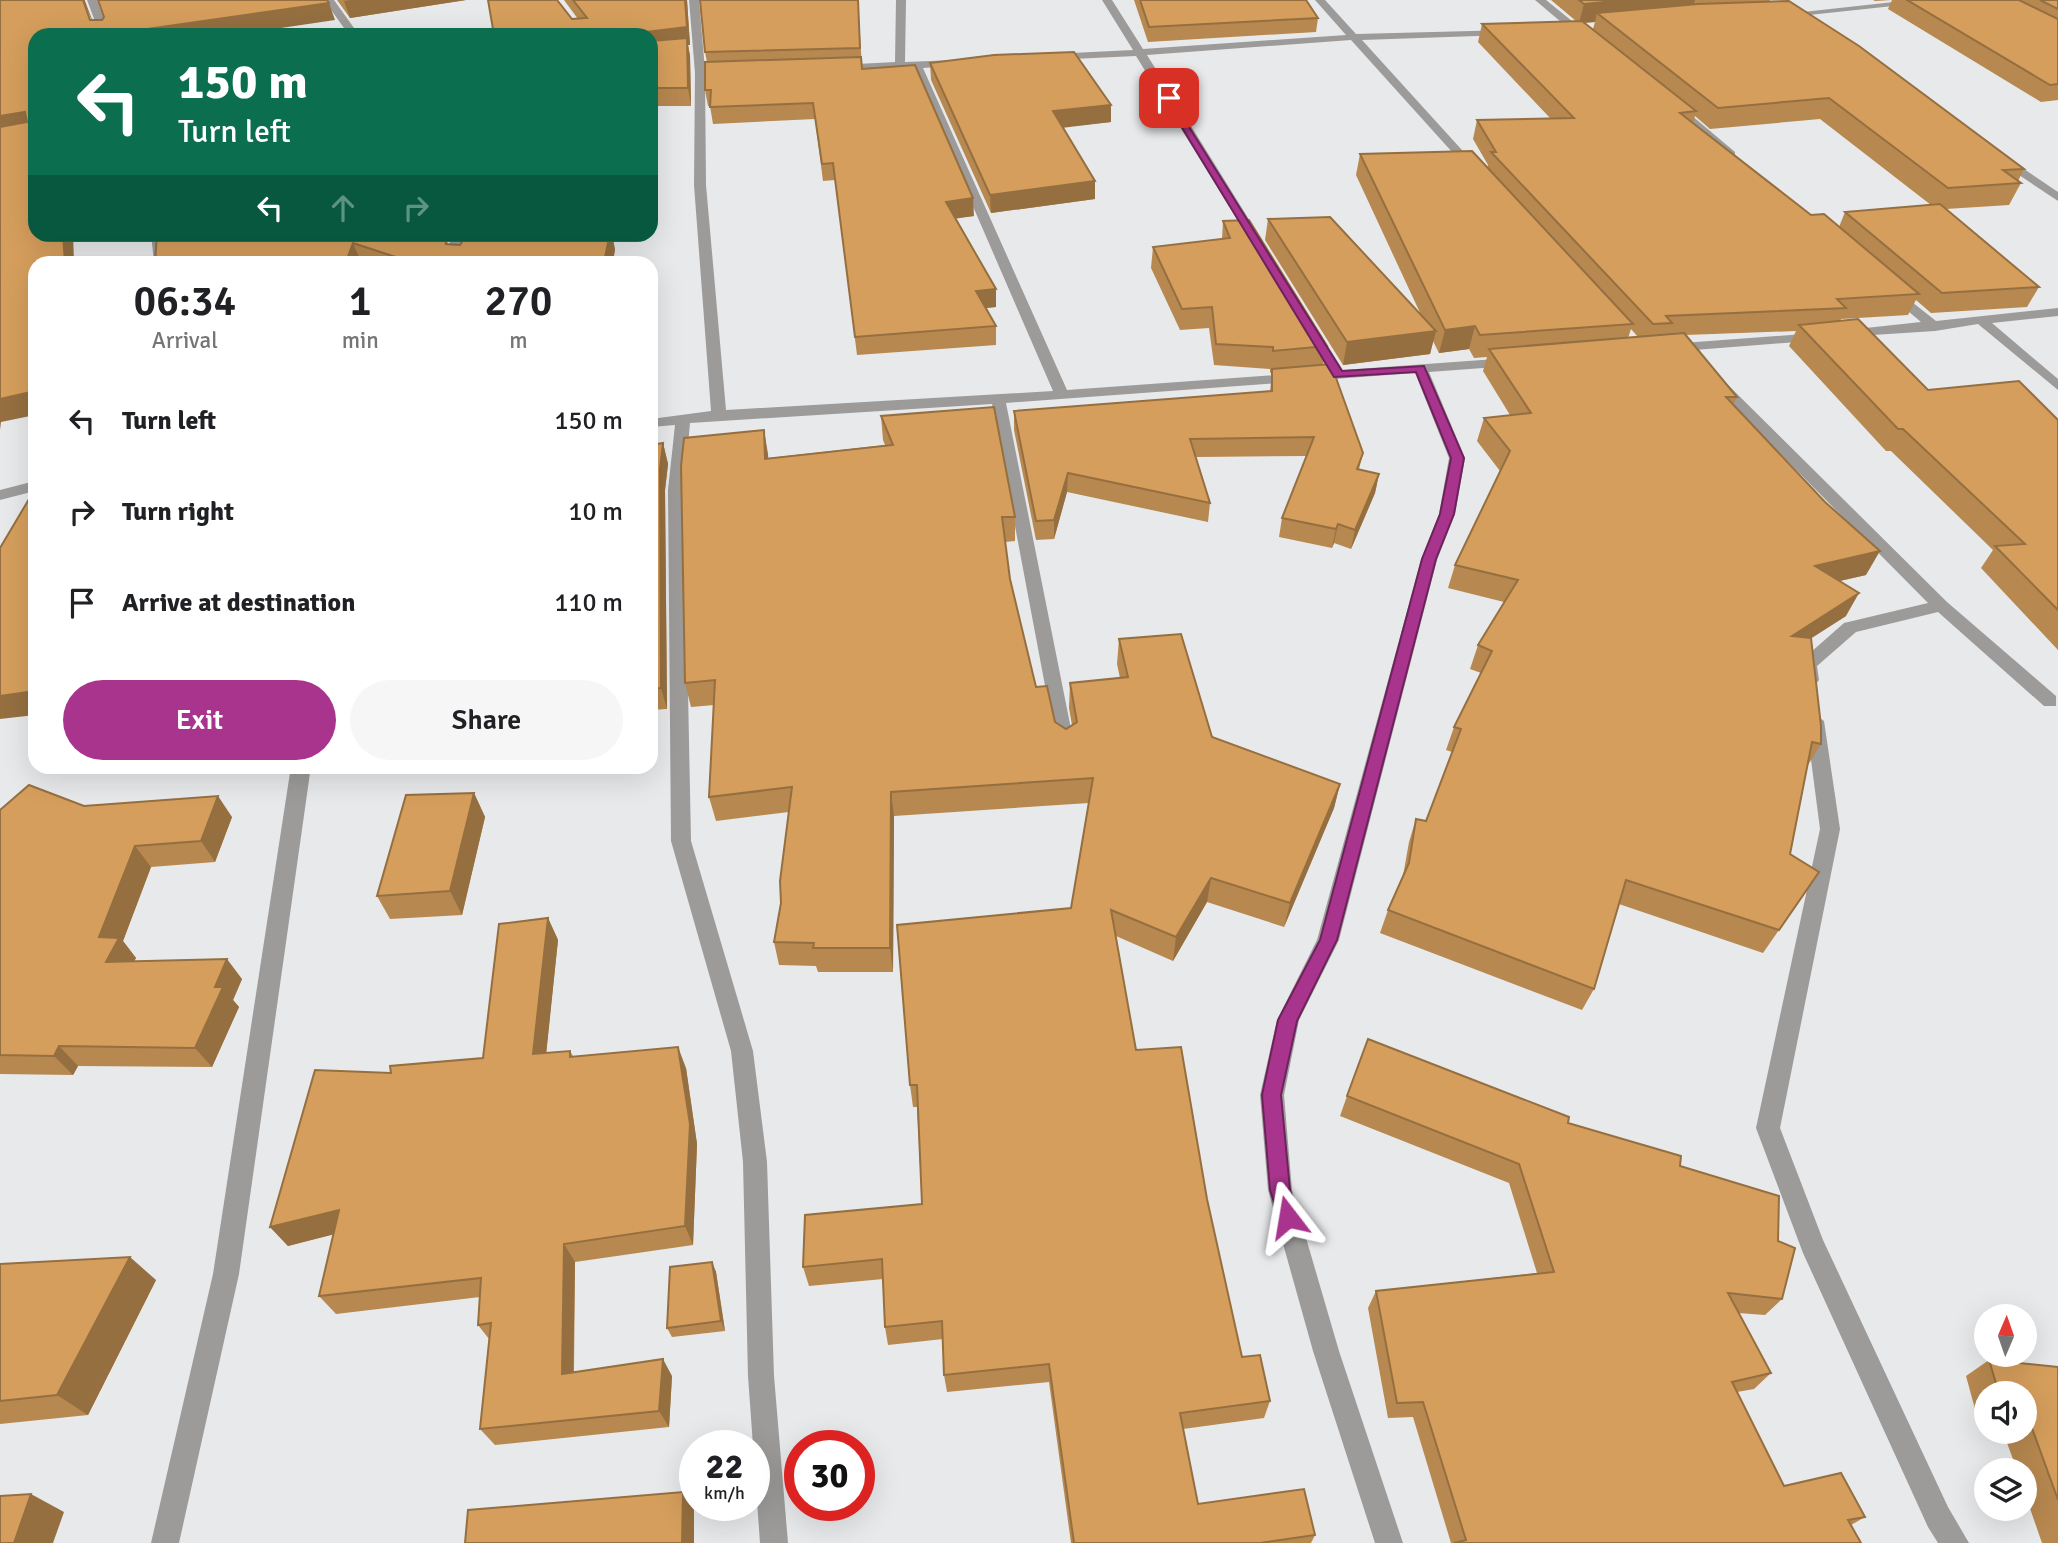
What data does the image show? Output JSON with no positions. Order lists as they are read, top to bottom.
{
  "north": "top",
  "page": {
    "turn": ["150 m", "Turn left"],
    "eta": [
      "06:34",
      "Arrival",
      "1",
      "min",
      "270",
      "m"
    ],
    "list": [
      {
        "name": "Turn left",
        "value": "150 m"
      },
      {
        "name": "Turn right",
        "value": "10 m"
      },
      {
        "name": "Arrive at destination",
        "value": "110 m"
      }
    ],
    "buttons": ["Exit", "Share"],
    "speed": "22 km/h",
    "limit": "30"
  }
}
